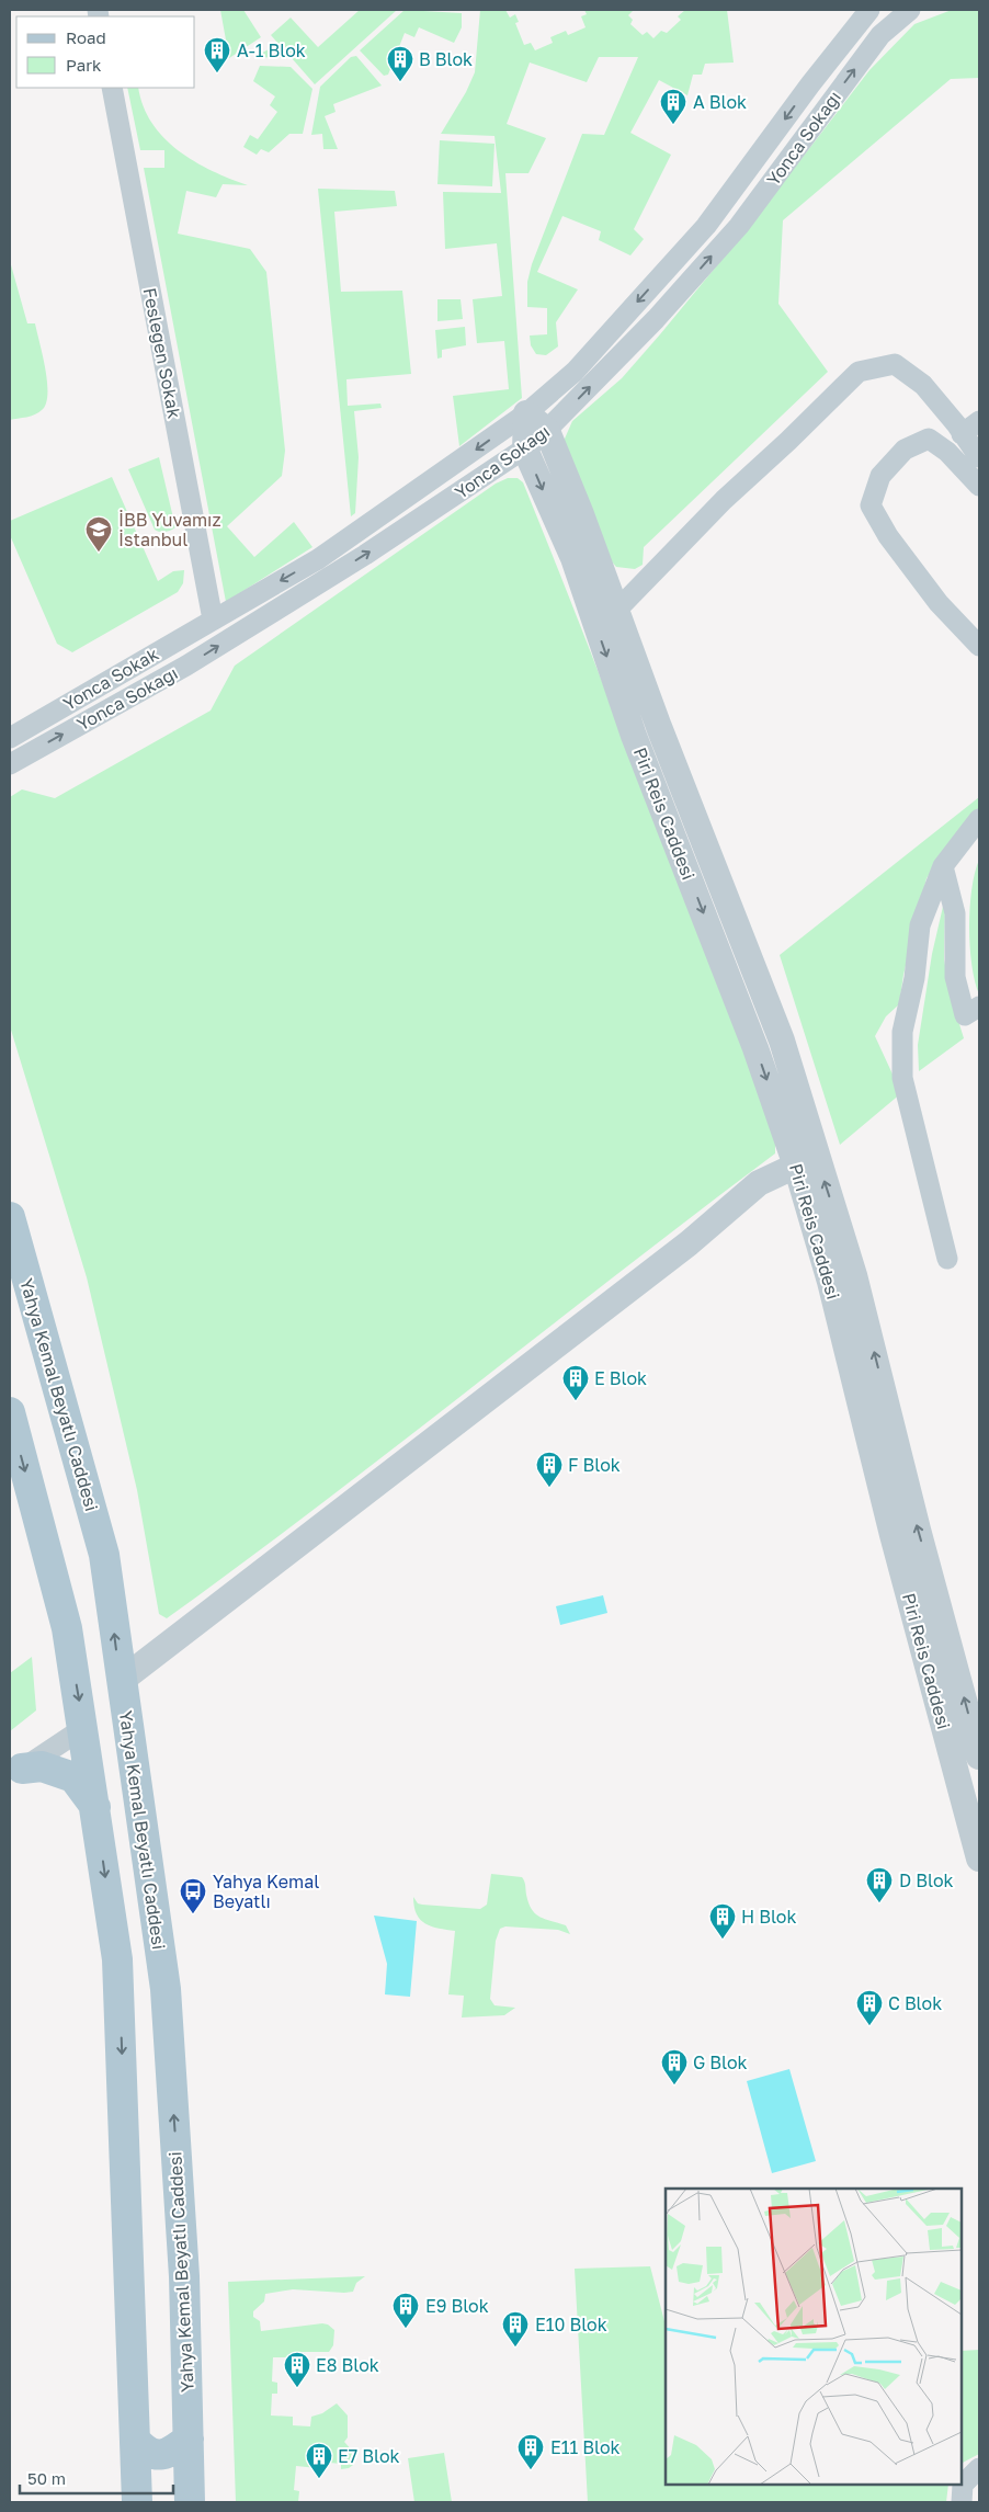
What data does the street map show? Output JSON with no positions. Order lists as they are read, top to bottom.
{
  "streets": {
    "main road": ["Yahya Kemal Beyatlı Caddesi"],
    "street": [
      "Yonca Sokağı",
      "Fesleğen Sokak",
      "Yonca Sokak",
      "Piri Reis Caddesi"
    ]
  },
  "crossings": [
    ["Yonca Sokağı", "Fesleğen Sokak"],
    ["Yonca Sokağı", "Yonca Sokak"],
    ["Yonca Sokağı", "Piri Reis Caddesi"],
    ["Fesleğen Sokak", "Yonca Sokak"]
  ],
  "places": {
    "building": [
      "A-1 Blok",
      "B Blok",
      "A Blok",
      "E Blok",
      "F Blok",
      "D Blok",
      "H Blok",
      "C Blok",
      "G Blok",
      "E9 Blok",
      "E10 Blok",
      "E8 Blok",
      "E11 Blok",
      "E7 Blok"
    ],
    "school or university": ["İBB Yuvamız İstanbul"],
    "bus stop": ["Yahya Kemal Beyatlı"]
  },
  "legend": ["Road", "Park"],
  "scale_bar": "50 m"
}
